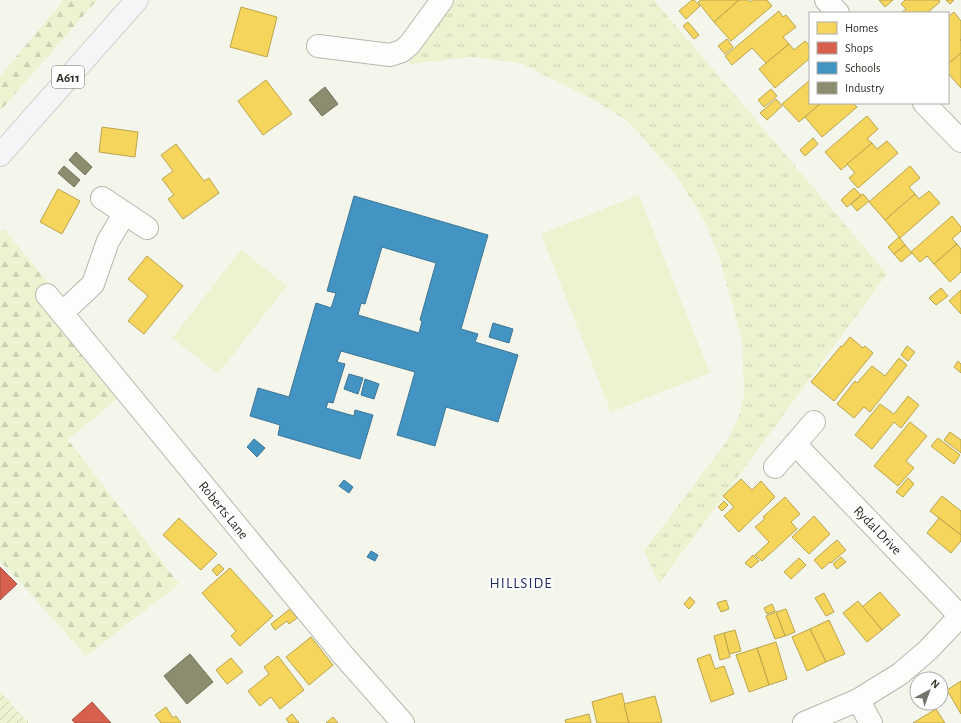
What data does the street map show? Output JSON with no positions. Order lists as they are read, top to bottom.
{
  "streets": {
    "main road": ["A611"],
    "street": ["Roberts Lane", "Rydal Drive"]
  },
  "districts": ["HILLSIDE"],
  "legend": [
    "Homes",
    "Shops",
    "Schools",
    "Industry"
  ],
  "north": "top right"
}
